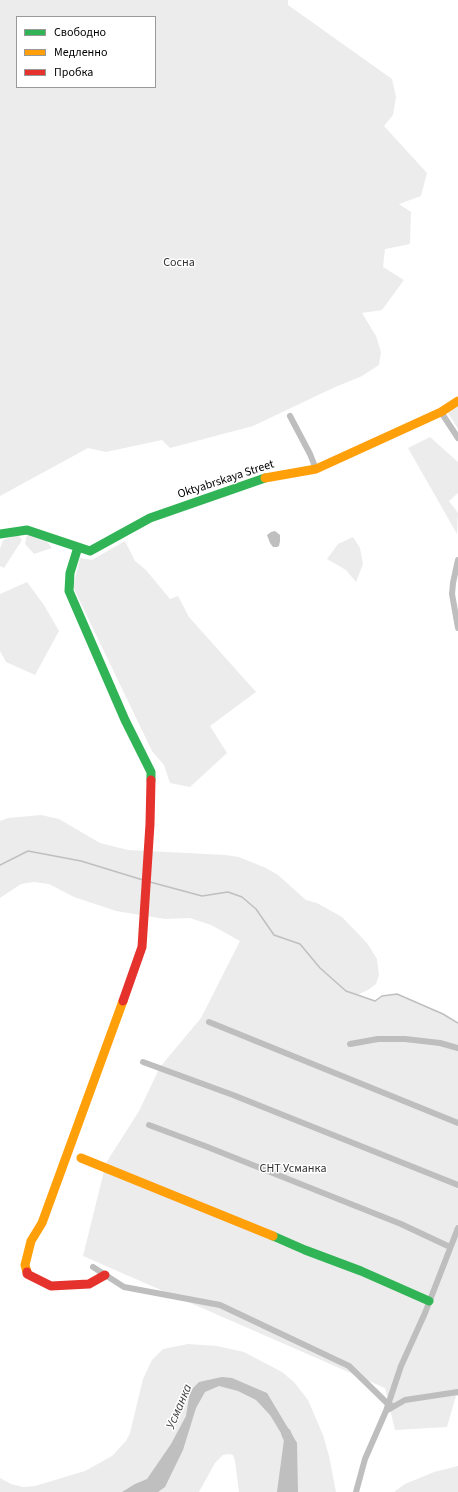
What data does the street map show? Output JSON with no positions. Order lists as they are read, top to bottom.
{
  "streets": {
    "street": ["Oktyabrskaya Street"]
  },
  "water": ["Усманка"],
  "parks": ["Сосна", "СНТ Усманка"],
  "legend": ["Свободно", "Медленно", "Пробка"]
}
